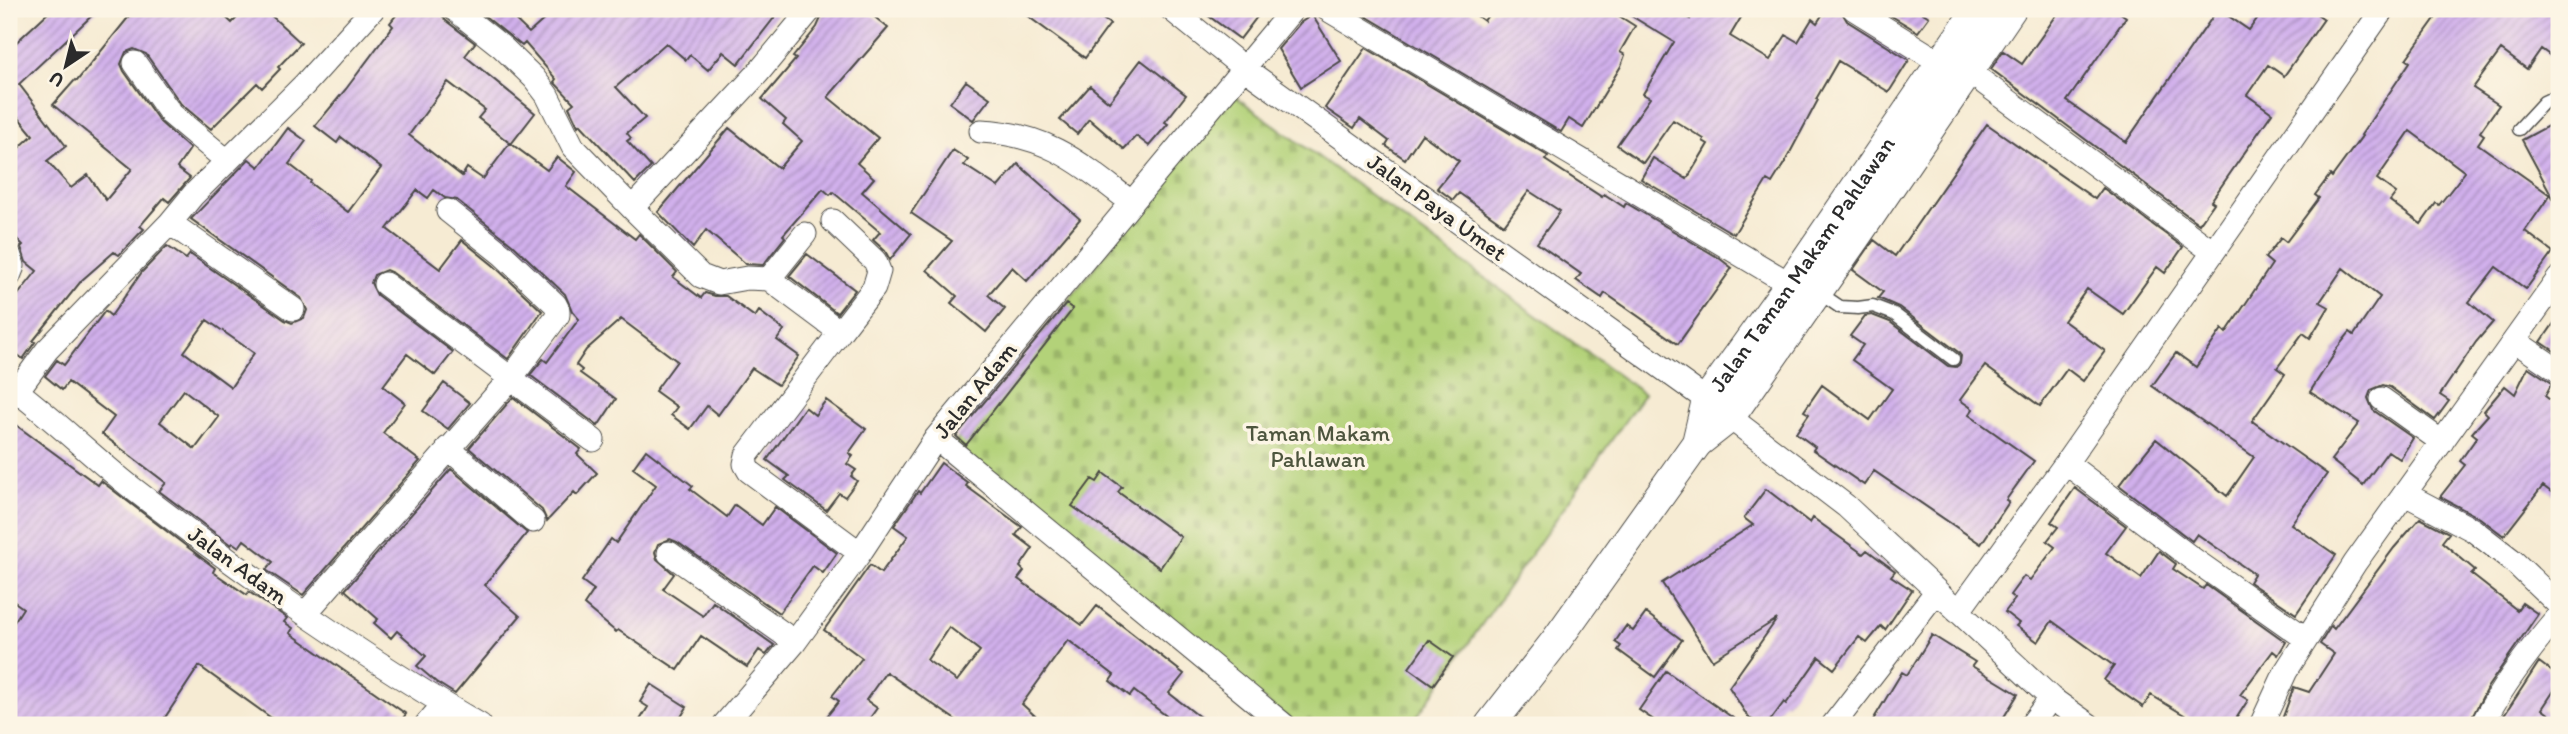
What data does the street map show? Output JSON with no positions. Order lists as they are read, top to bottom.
{
  "streets": {
    "street": ["Jalan Paya Umet", "Jalan Taman Makam Pahlawan", "Jalan Adam"]
  },
  "crossings": [
    ["Jalan Paya Umet", "Jalan Taman Makam Pahlawan"],
    ["Jalan Paya Umet", "Jalan Adam"]
  ],
  "parks": ["Taman Makam Pahlawan"],
  "north": "bottom left"
}
